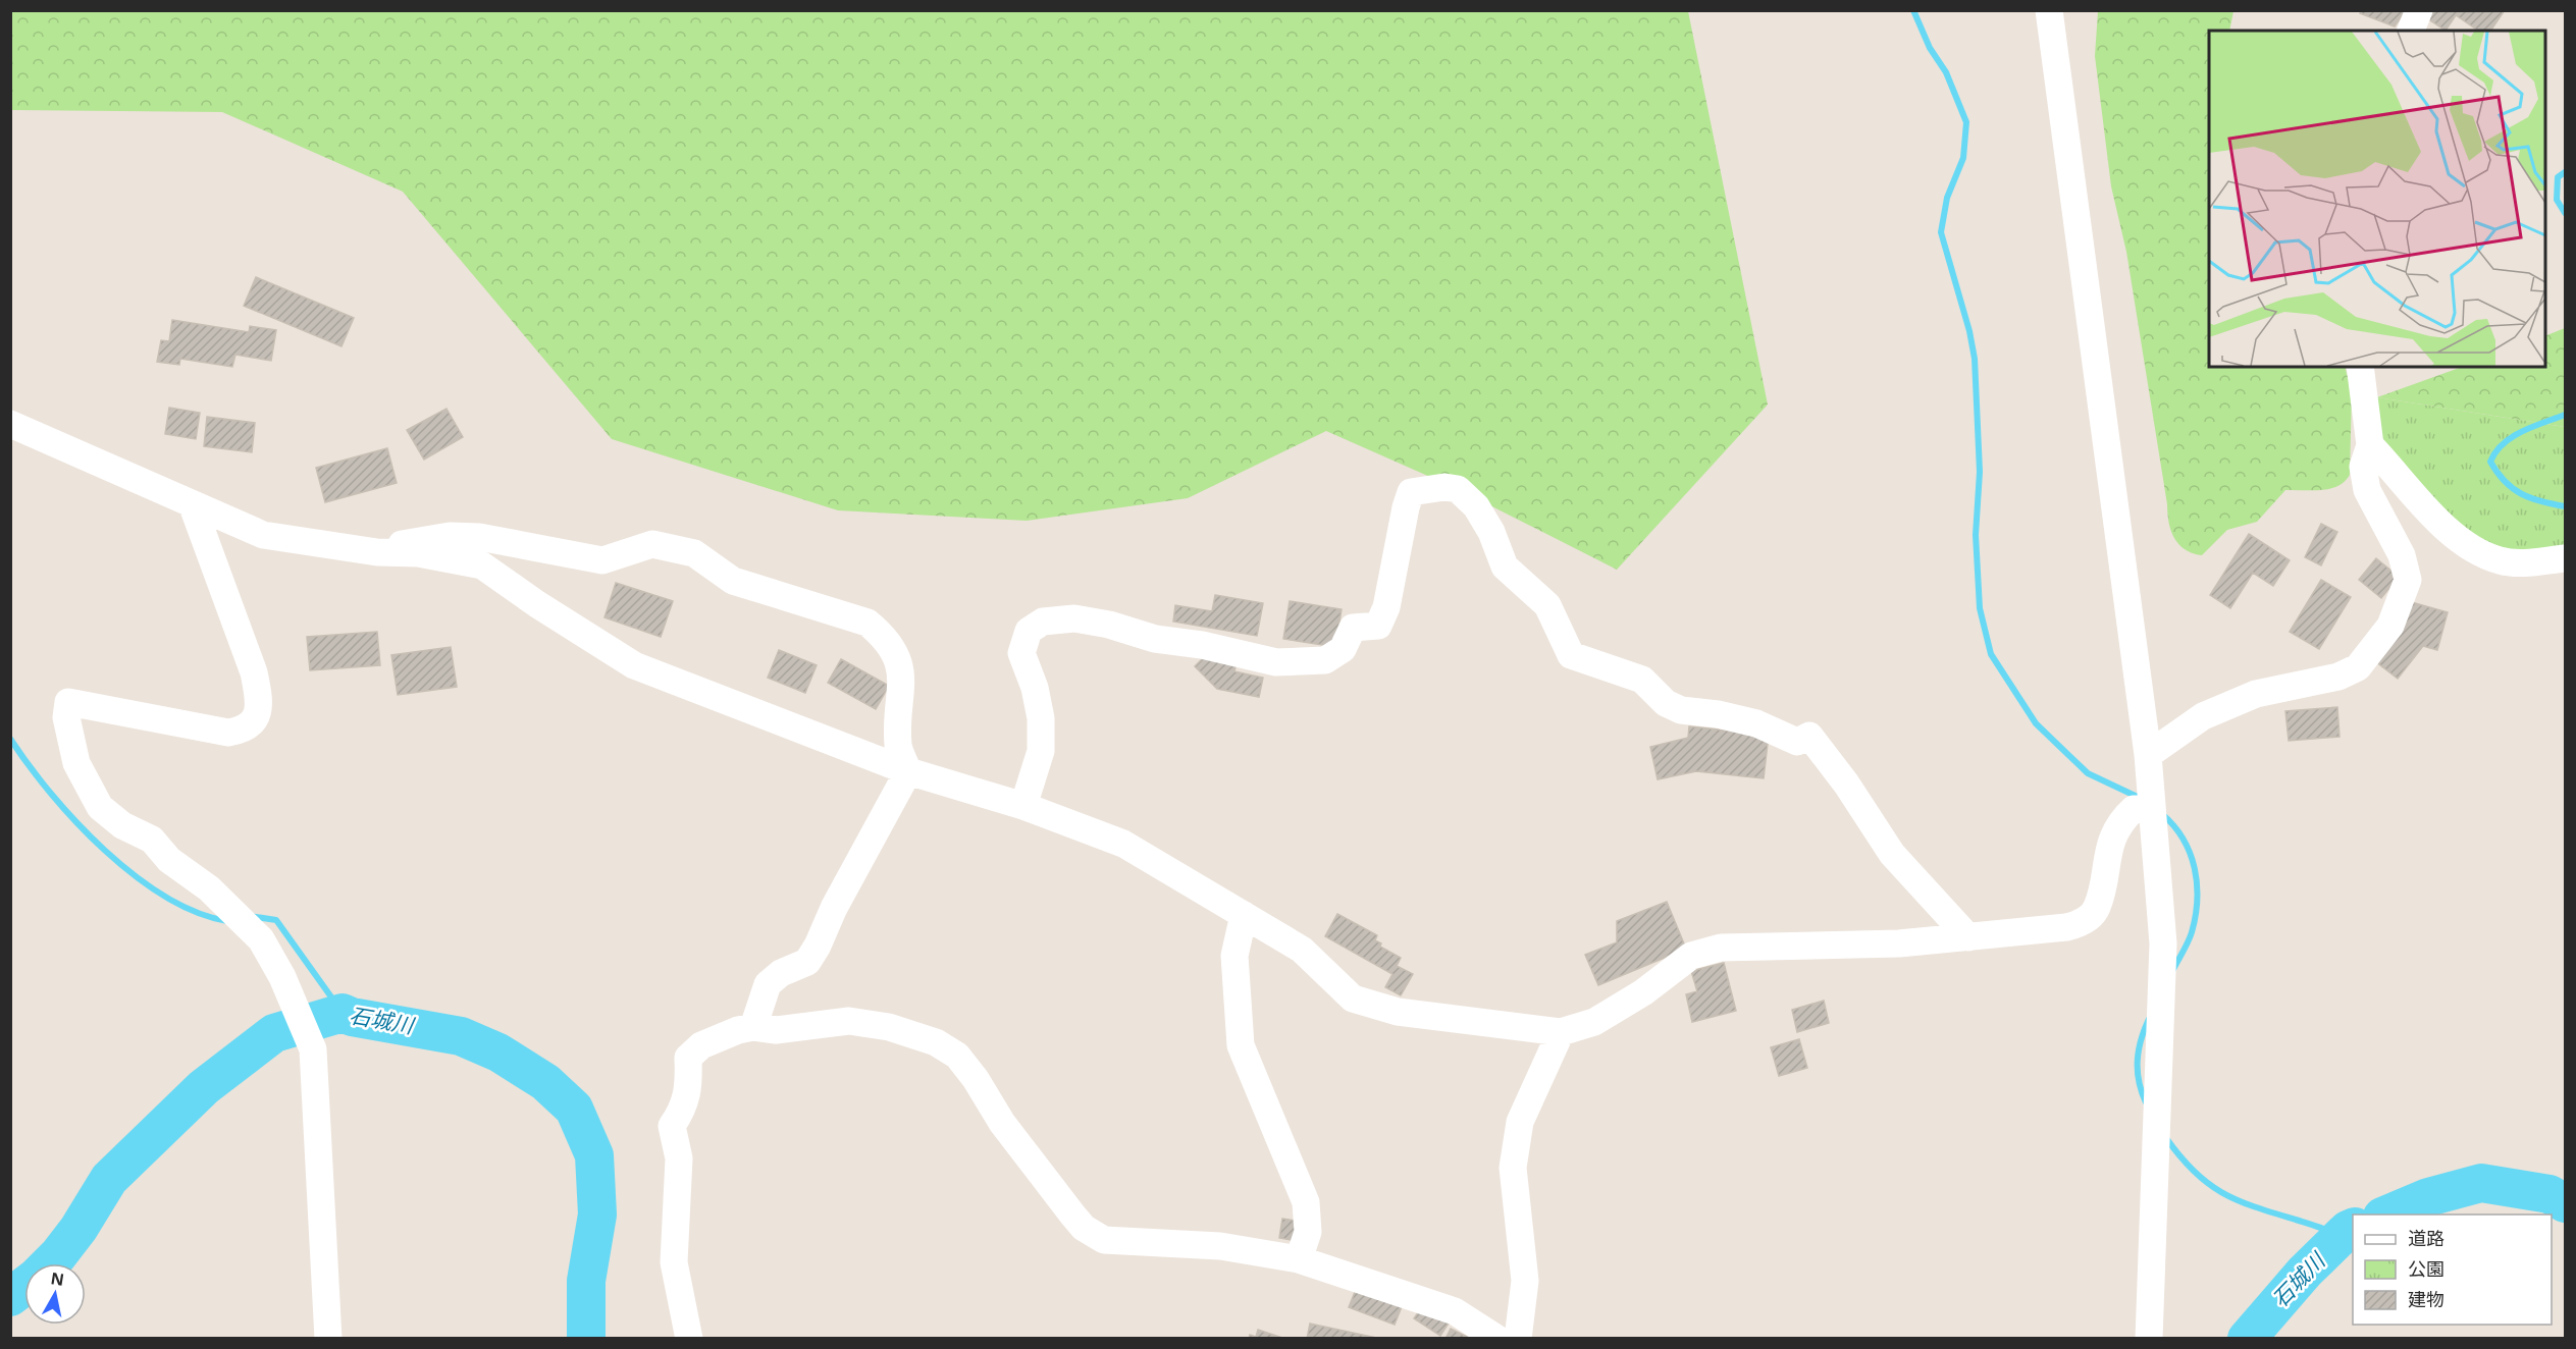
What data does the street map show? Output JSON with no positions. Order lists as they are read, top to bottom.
{
  "water": ["石城川"],
  "legend": ["道路", "公園", "建物"],
  "north": "top"
}
